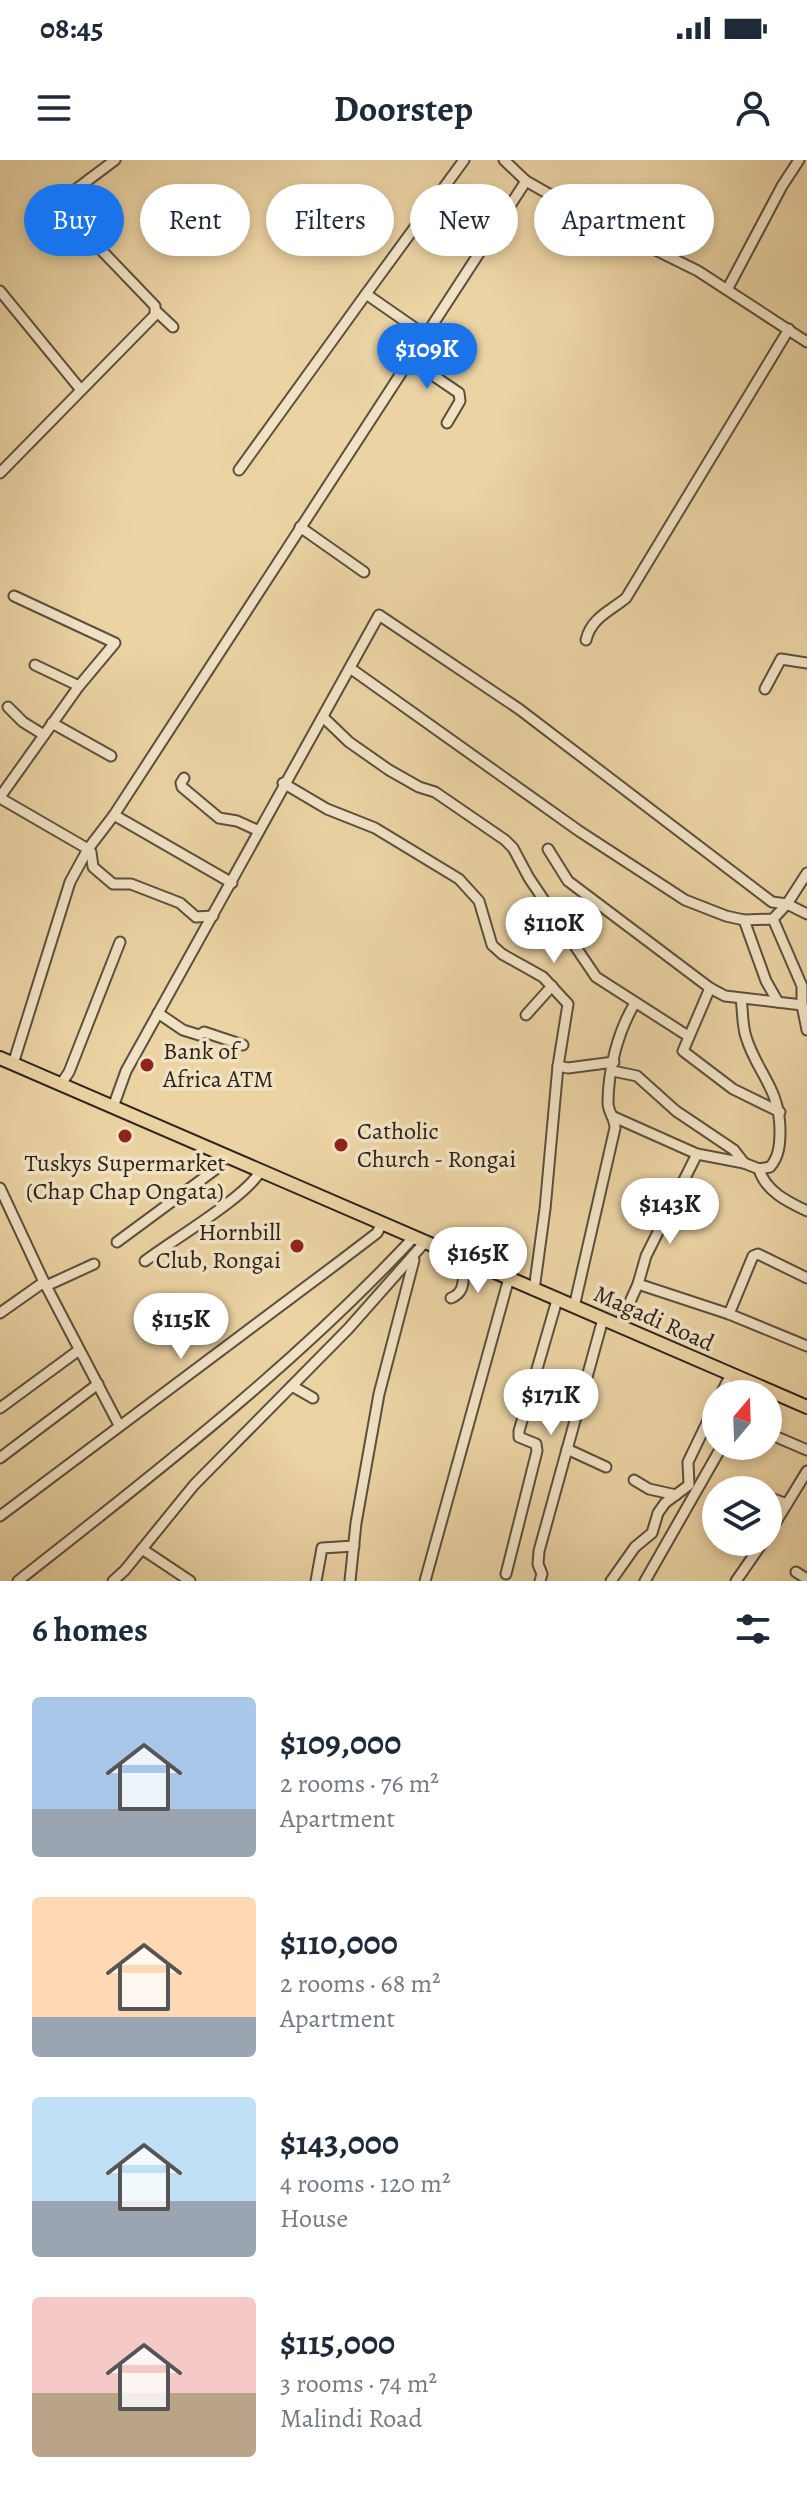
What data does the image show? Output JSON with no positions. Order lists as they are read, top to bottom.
{
  "streets": {
    "highway": ["Magadi Road"]
  },
  "places": [
    "Bank of Africa ATM",
    "Tuskys Supermarket (Chap Chap Ongata)",
    "Catholic Church - Rongai",
    "Hornbill Club, Rongai"
  ],
  "north": "top",
  "page": {
    "status": "08:45",
    "header": "Doorstep",
    "chip": [
      "Buy",
      "Rent",
      "Filters",
      "New",
      "Apartment"
    ],
    "price": [
      "$109K",
      "$110K",
      "$143K",
      "$165K",
      "$115K",
      "$171K"
    ],
    "heading": "6 homes",
    "list": [
      {
        "name": "$109,000",
        "note": "2 rooms · 76 m² · Apartment"
      },
      {
        "name": "$110,000",
        "note": "2 rooms · 68 m² · Apartment"
      },
      {
        "name": "$143,000",
        "note": "4 rooms · 120 m² · House"
      },
      {
        "name": "$115,000",
        "note": "3 rooms · 74 m² · Malindi Road"
      }
    ]
  }
}
